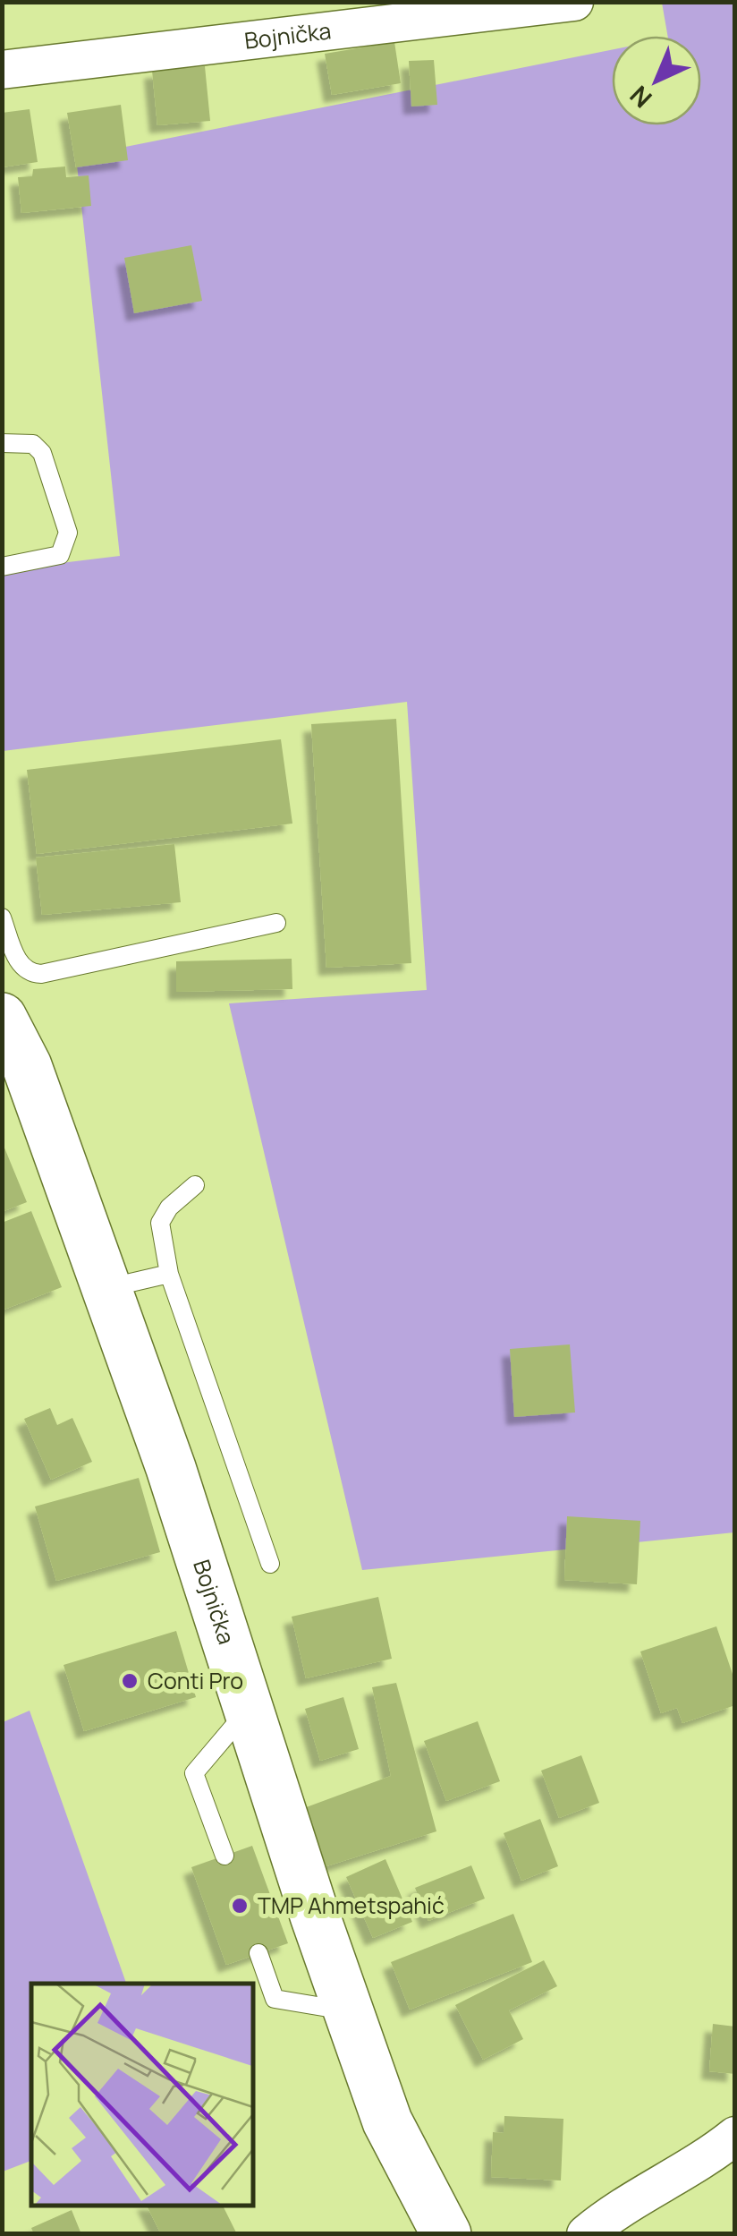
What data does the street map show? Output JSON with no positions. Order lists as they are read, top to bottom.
{
  "streets": {
    "main road": ["Bojnička"]
  },
  "places": ["Conti Pro", "TMP Ahmetspahić"],
  "north": "bottom left"
}
